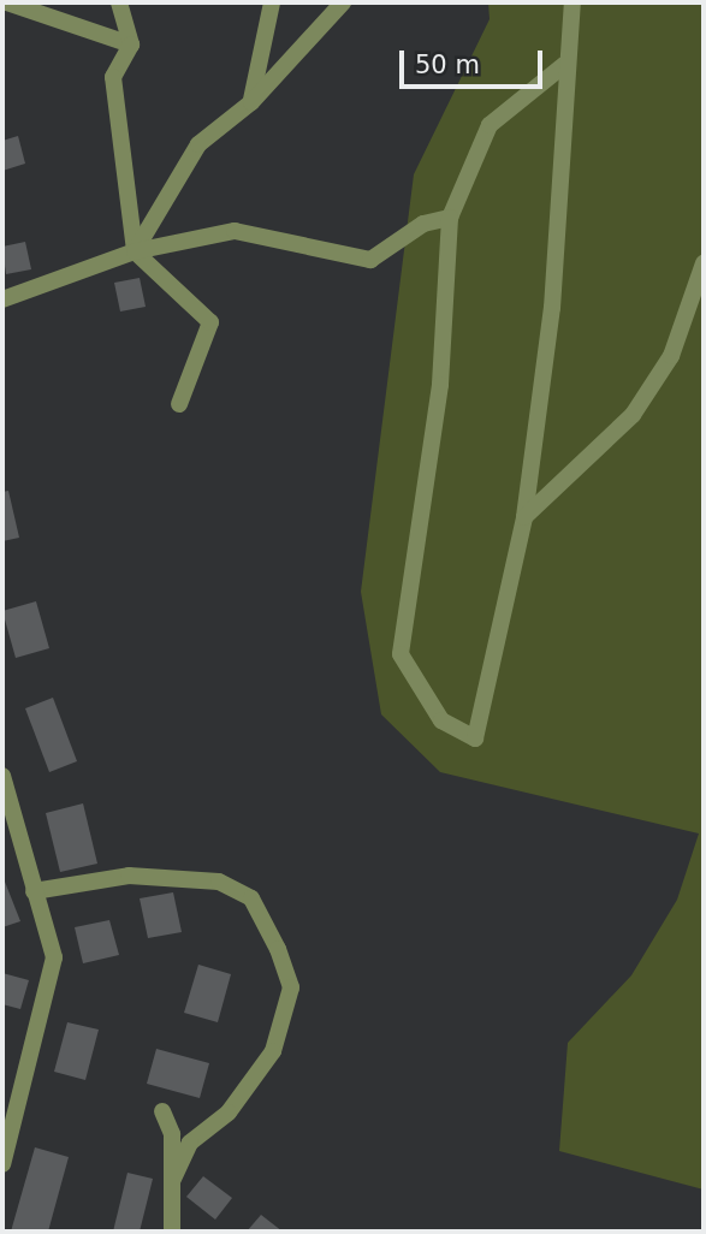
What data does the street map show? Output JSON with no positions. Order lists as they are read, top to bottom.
{
  "scale_bar": "50 m"
}
